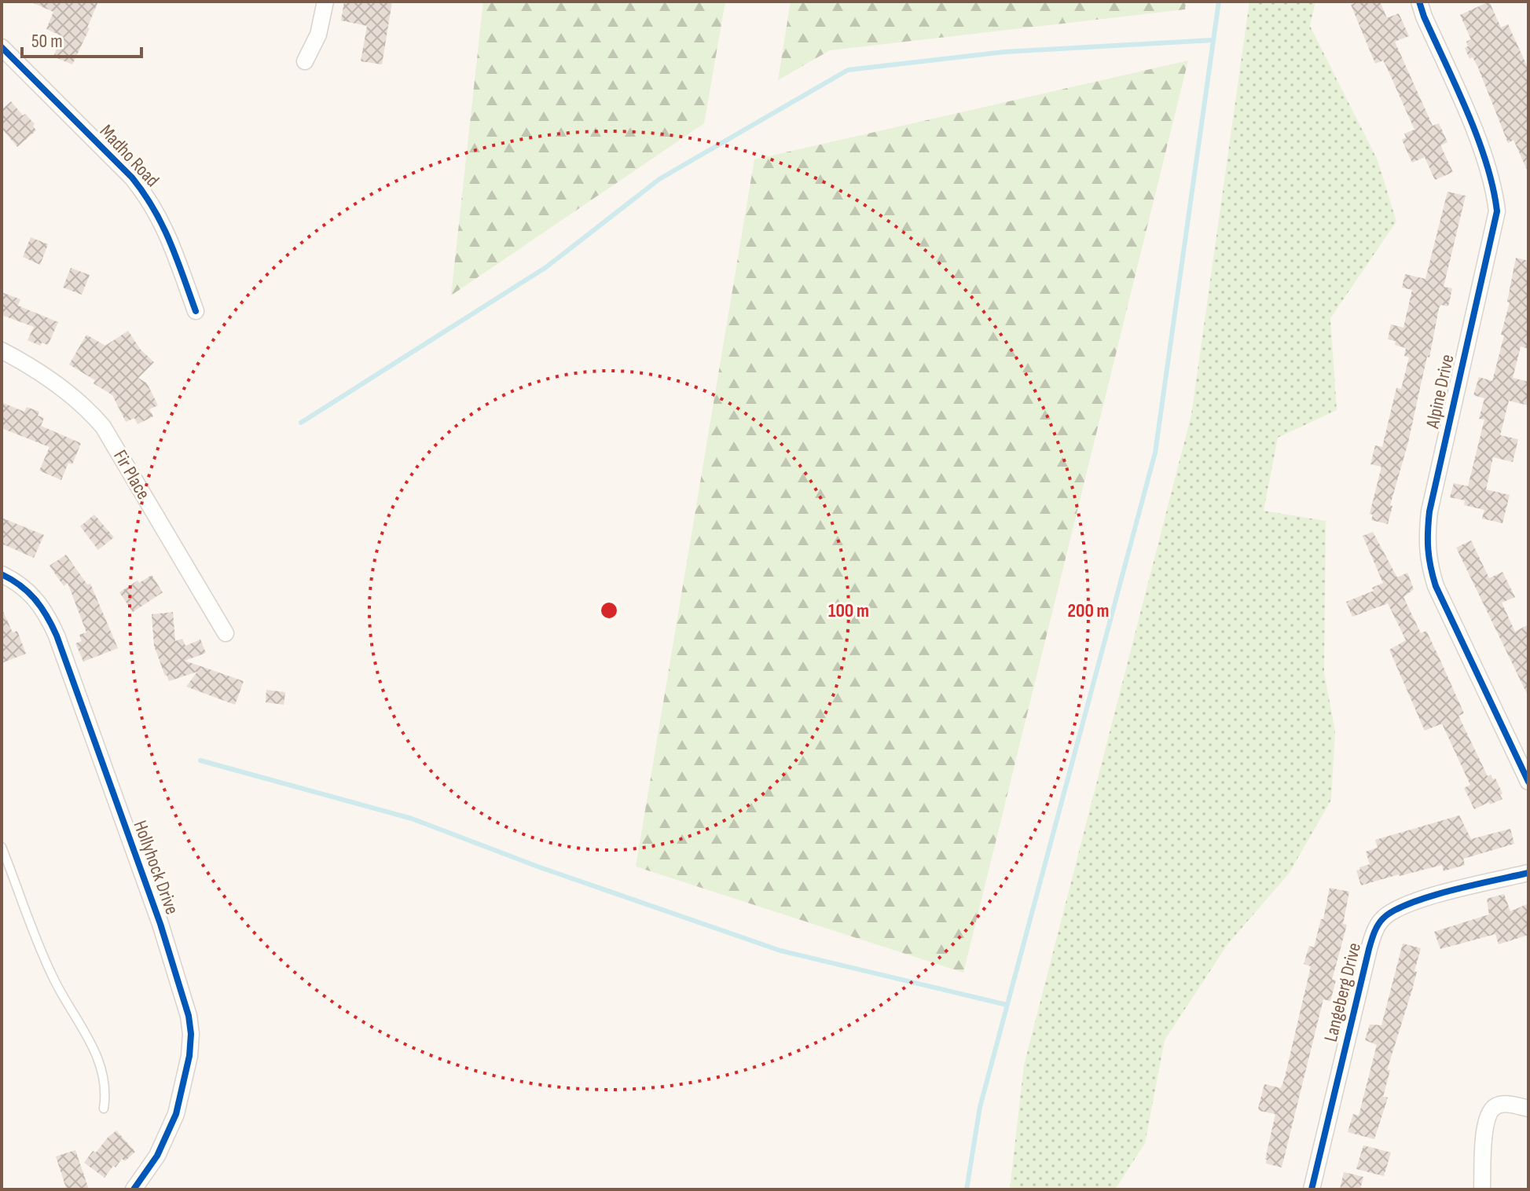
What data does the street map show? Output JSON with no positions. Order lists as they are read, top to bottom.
{
  "streets": {
    "street": [
      "Madho Road",
      "Alpine Drive",
      "Fir Place",
      "Hollyhock Drive",
      "Langeberg Drive"
    ]
  },
  "scale_bar": "50 m",
  "rings": ["100 m", "200 m"]
}
